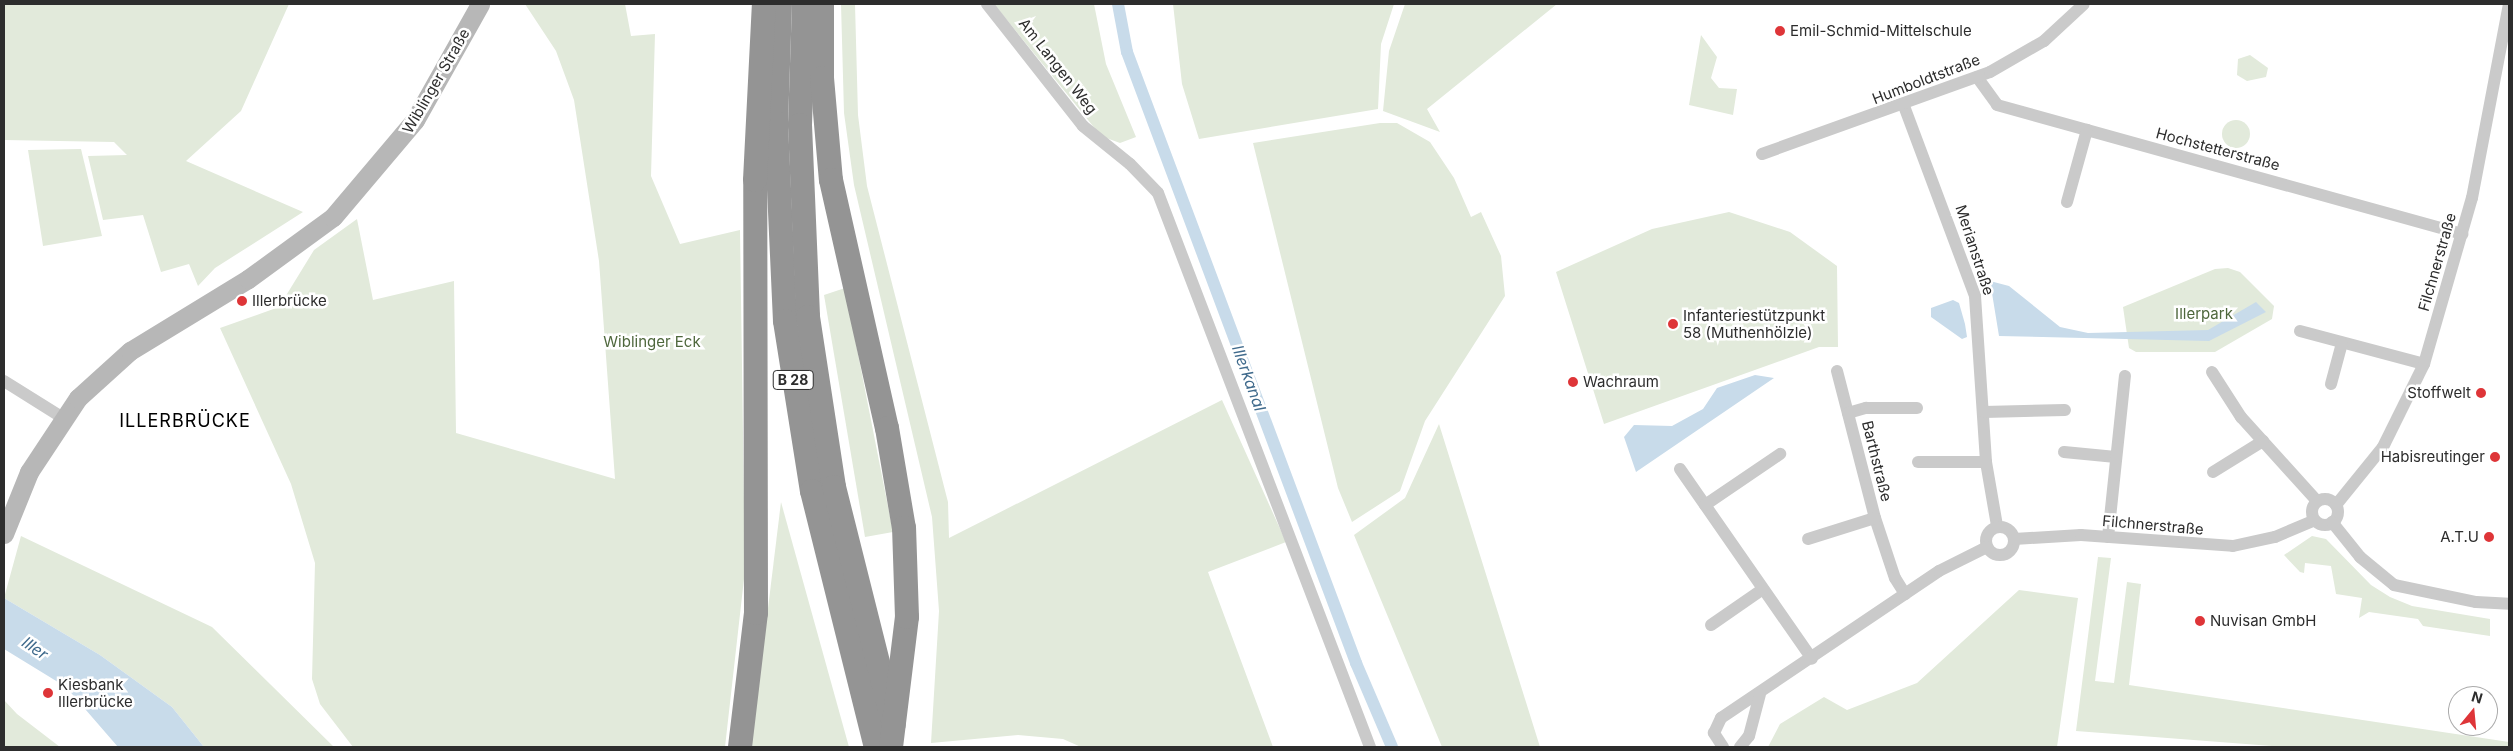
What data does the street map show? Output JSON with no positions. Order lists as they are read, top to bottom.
{
  "streets": {
    "highway": ["B 28"],
    "main road": ["Wiblinger Straße"],
    "street": [
      "Am Langen Weg",
      "Humboldtstraße",
      "Hochstetterstraße",
      "Merianstraße",
      "Filchnerstraße",
      "Barthstraße"
    ]
  },
  "crossings": [
    ["Humboldtstraße", "Hochstetterstraße"],
    ["Humboldtstraße", "Merianstraße"],
    ["Hochstetterstraße", "Filchnerstraße"],
    ["Merianstraße", "Filchnerstraße"]
  ],
  "districts": ["ILLERBRÜCKE"],
  "water": ["Illerkanal", "Iller"],
  "parks": ["Illerpark", "Wiblinger Eck"],
  "places": [
    "Emil-Schmid-Mittelschule",
    "Illerbrücke",
    "Infanteriestützpunkt 58 (Muthenhölzle)",
    "Wachraum",
    "Stoffwelt",
    "Habisreutinger",
    "A.T.U",
    "Nuvisan GmbH",
    "Kiesbank Illerbrücke"
  ],
  "north": "top"
}
